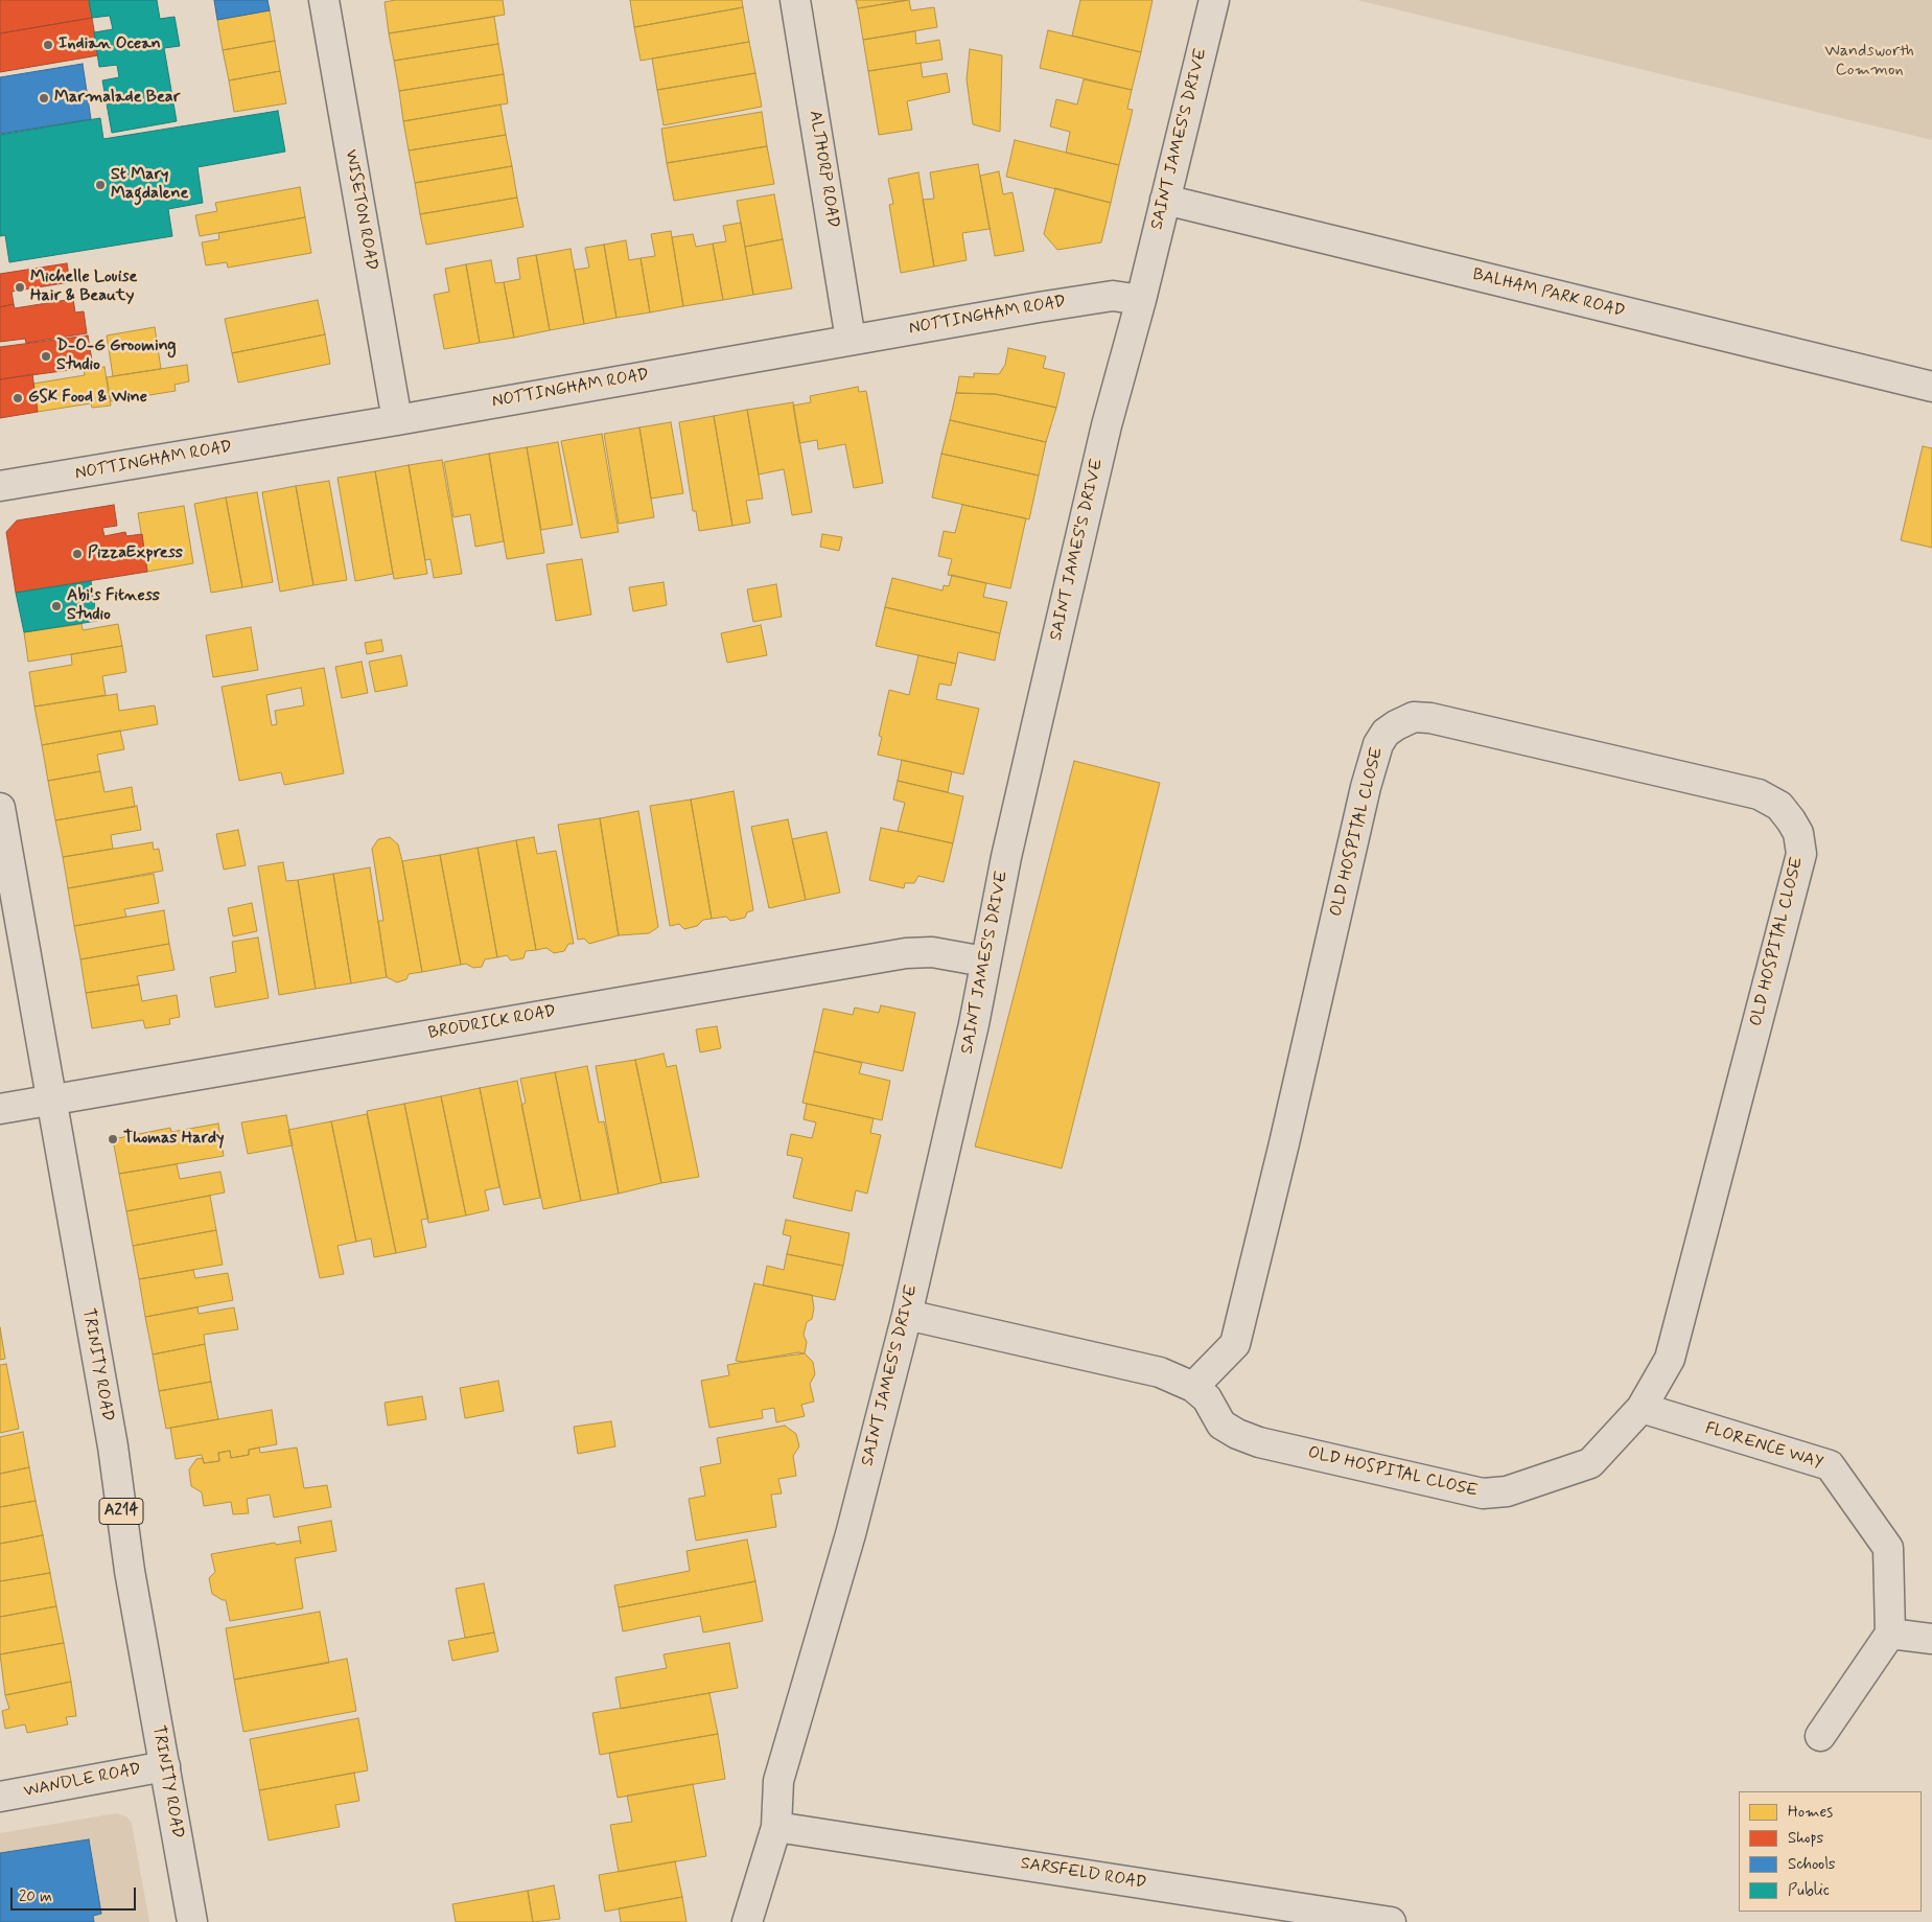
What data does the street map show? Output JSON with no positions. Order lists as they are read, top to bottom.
{
  "streets": {
    "main road": [
      "SAINT JAMES'S DRIVE",
      "ALTHORP ROAD",
      "WISETON ROAD",
      "BALHAM PARK ROAD",
      "NOTTINGHAM ROAD",
      "OLD HOSPITAL CLOSE",
      "BRODRICK ROAD",
      "TRINITY ROAD",
      "FLORENCE WAY",
      "A214",
      "WANDLE ROAD",
      "SARSFELD ROAD"
    ]
  },
  "crossings": [
    ["SAINT JAMES'S DRIVE", "BALHAM PARK ROAD"],
    ["SAINT JAMES'S DRIVE", "NOTTINGHAM ROAD"],
    ["SAINT JAMES'S DRIVE", "OLD HOSPITAL CLOSE"],
    ["SAINT JAMES'S DRIVE", "BRODRICK ROAD"],
    ["SAINT JAMES'S DRIVE", "SARSFELD ROAD"],
    ["ALTHORP ROAD", "NOTTINGHAM ROAD"],
    ["WISETON ROAD", "NOTTINGHAM ROAD"],
    ["OLD HOSPITAL CLOSE", "FLORENCE WAY"],
    ["BRODRICK ROAD", "TRINITY ROAD"],
    ["TRINITY ROAD", "WANDLE ROAD"]
  ],
  "parks": ["Wandsworth Common"],
  "places": [
    "Indian Ocean",
    "Marmalade Bear",
    "St Mary Magdalene",
    "Michelle Louise Hair & Beauty",
    "D-O-G Grooming Studio",
    "GSK Food & Wine",
    "PizzaExpress",
    "Abi's Fitness Studio",
    "Thomas Hardy"
  ],
  "legend": [
    "Homes",
    "Shops",
    "Schools",
    "Public"
  ],
  "scale_bar": "20 m"
}
